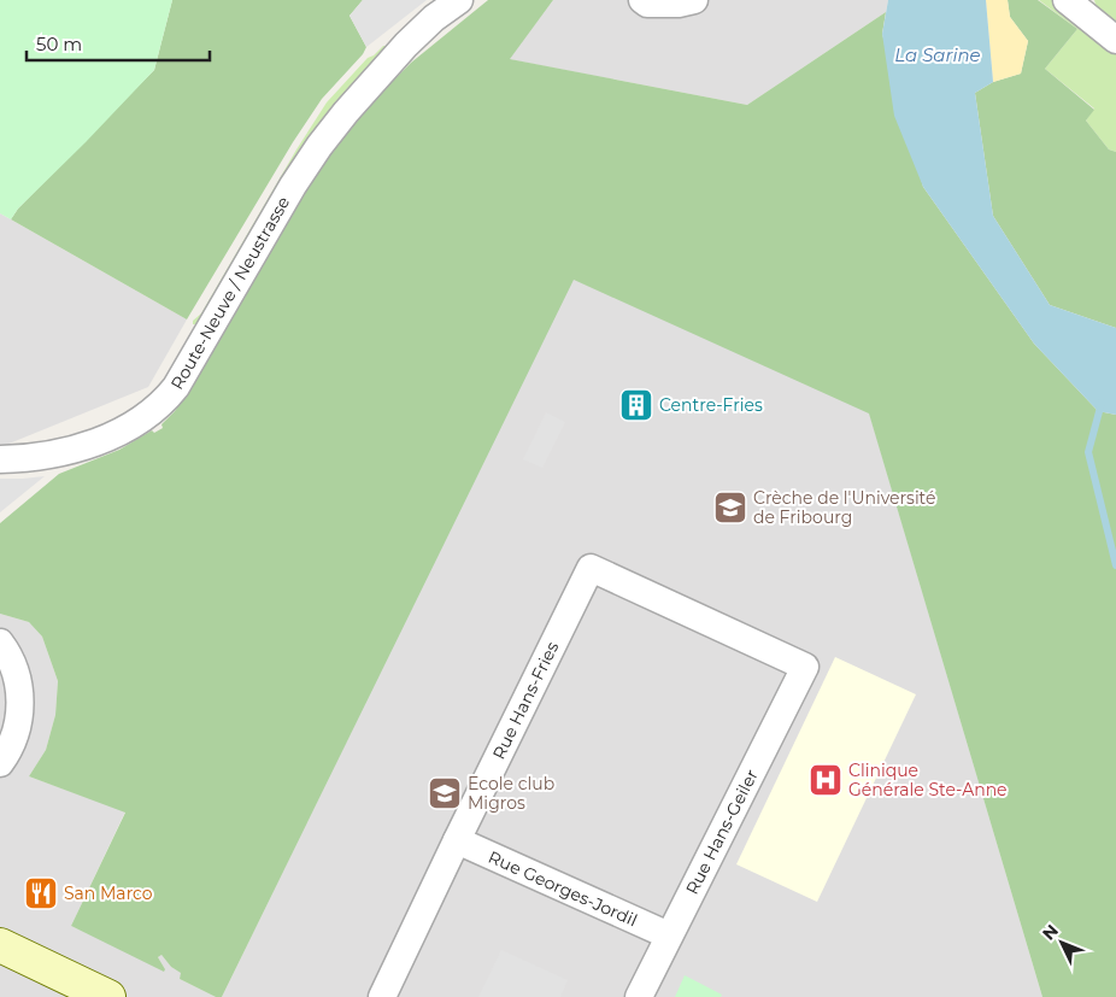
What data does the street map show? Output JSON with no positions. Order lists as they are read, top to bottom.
{
  "streets": {
    "street": [
      "Route-Neuve / Neustrasse",
      "Rue Hans-Fries",
      "Rue Hans-Geiler",
      "Rue Georges-Jordil"
    ]
  },
  "crossings": [
    ["Rue Hans-Fries", "Rue Hans-Geiler"],
    ["Rue Hans-Fries", "Rue Georges-Jordil"],
    ["Rue Hans-Geiler", "Rue Georges-Jordil"]
  ],
  "water": ["La Sarine"],
  "places": {
    "building": ["Centre-Fries"],
    "school or university": ["Crèche de l'Université de Fribourg", "Ecole club Migros"],
    "hospital": ["Clinique Générale Ste-Anne"],
    "restaurant": ["San Marco"]
  },
  "scale_bar": "50 m",
  "north": "top left"
}
